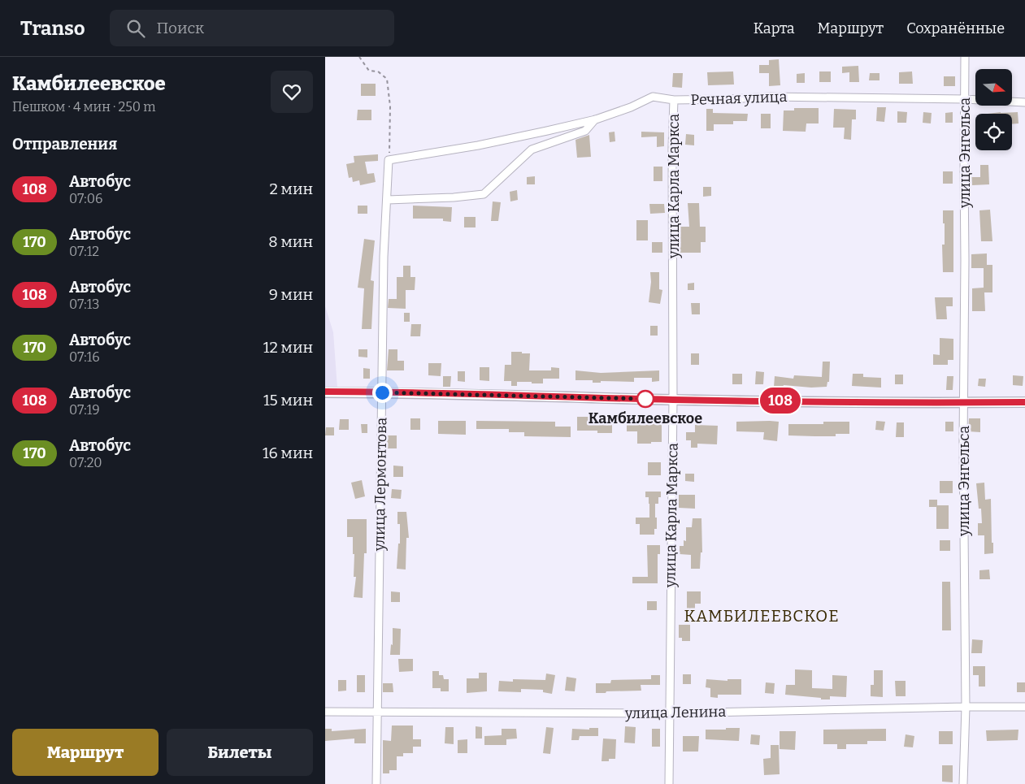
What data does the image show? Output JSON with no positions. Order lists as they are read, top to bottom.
{
  "streets": {
    "street": [
      "Речная улица",
      "улица Энгельса",
      "улица Карла Маркса",
      "улица Лермонтова",
      "улица Ленина"
    ]
  },
  "crossings": [
    ["Речная улица", "улица Энгельса"],
    ["Речная улица", "улица Карла Маркса"],
    ["Речная улица", "улица Лермонтова"],
    ["улица Энгельса", "улица Ленина"],
    ["улица Карла Маркса", "улица Ленина"],
    ["улица Лермонтова", "улица Ленина"]
  ],
  "districts": ["КАМБИЛЕЕВСКОЕ"],
  "places": ["Камбилеевское"],
  "lines": ["bus line 108"],
  "north": "right",
  "page": {
    "header": "Transo",
    "search": "Поиск",
    "nav": ["Карта", "Маршрут", "Сохранённые"],
    "heading": [
      ["Камбилеевское", "Пешком · 4 мин · 250 m"],
      "Отправления"
    ],
    "on_map": "108",
    "list": [
      {
        "mark": "108",
        "name": "Автобус",
        "note": "07:06",
        "value": "2 мин"
      },
      {
        "mark": "170",
        "name": "Автобус",
        "note": "07:12",
        "value": "8 мин"
      },
      {
        "mark": "108",
        "name": "Автобус",
        "note": "07:13",
        "value": "9 мин"
      },
      {
        "mark": "170",
        "name": "Автобус",
        "note": "07:16",
        "value": "12 мин"
      },
      {
        "mark": "108",
        "name": "Автобус",
        "note": "07:19",
        "value": "15 мин"
      },
      {
        "mark": "170",
        "name": "Автобус",
        "note": "07:20",
        "value": "16 мин"
      }
    ],
    "buttons": ["Маршрут", "Билеты"]
  }
}
